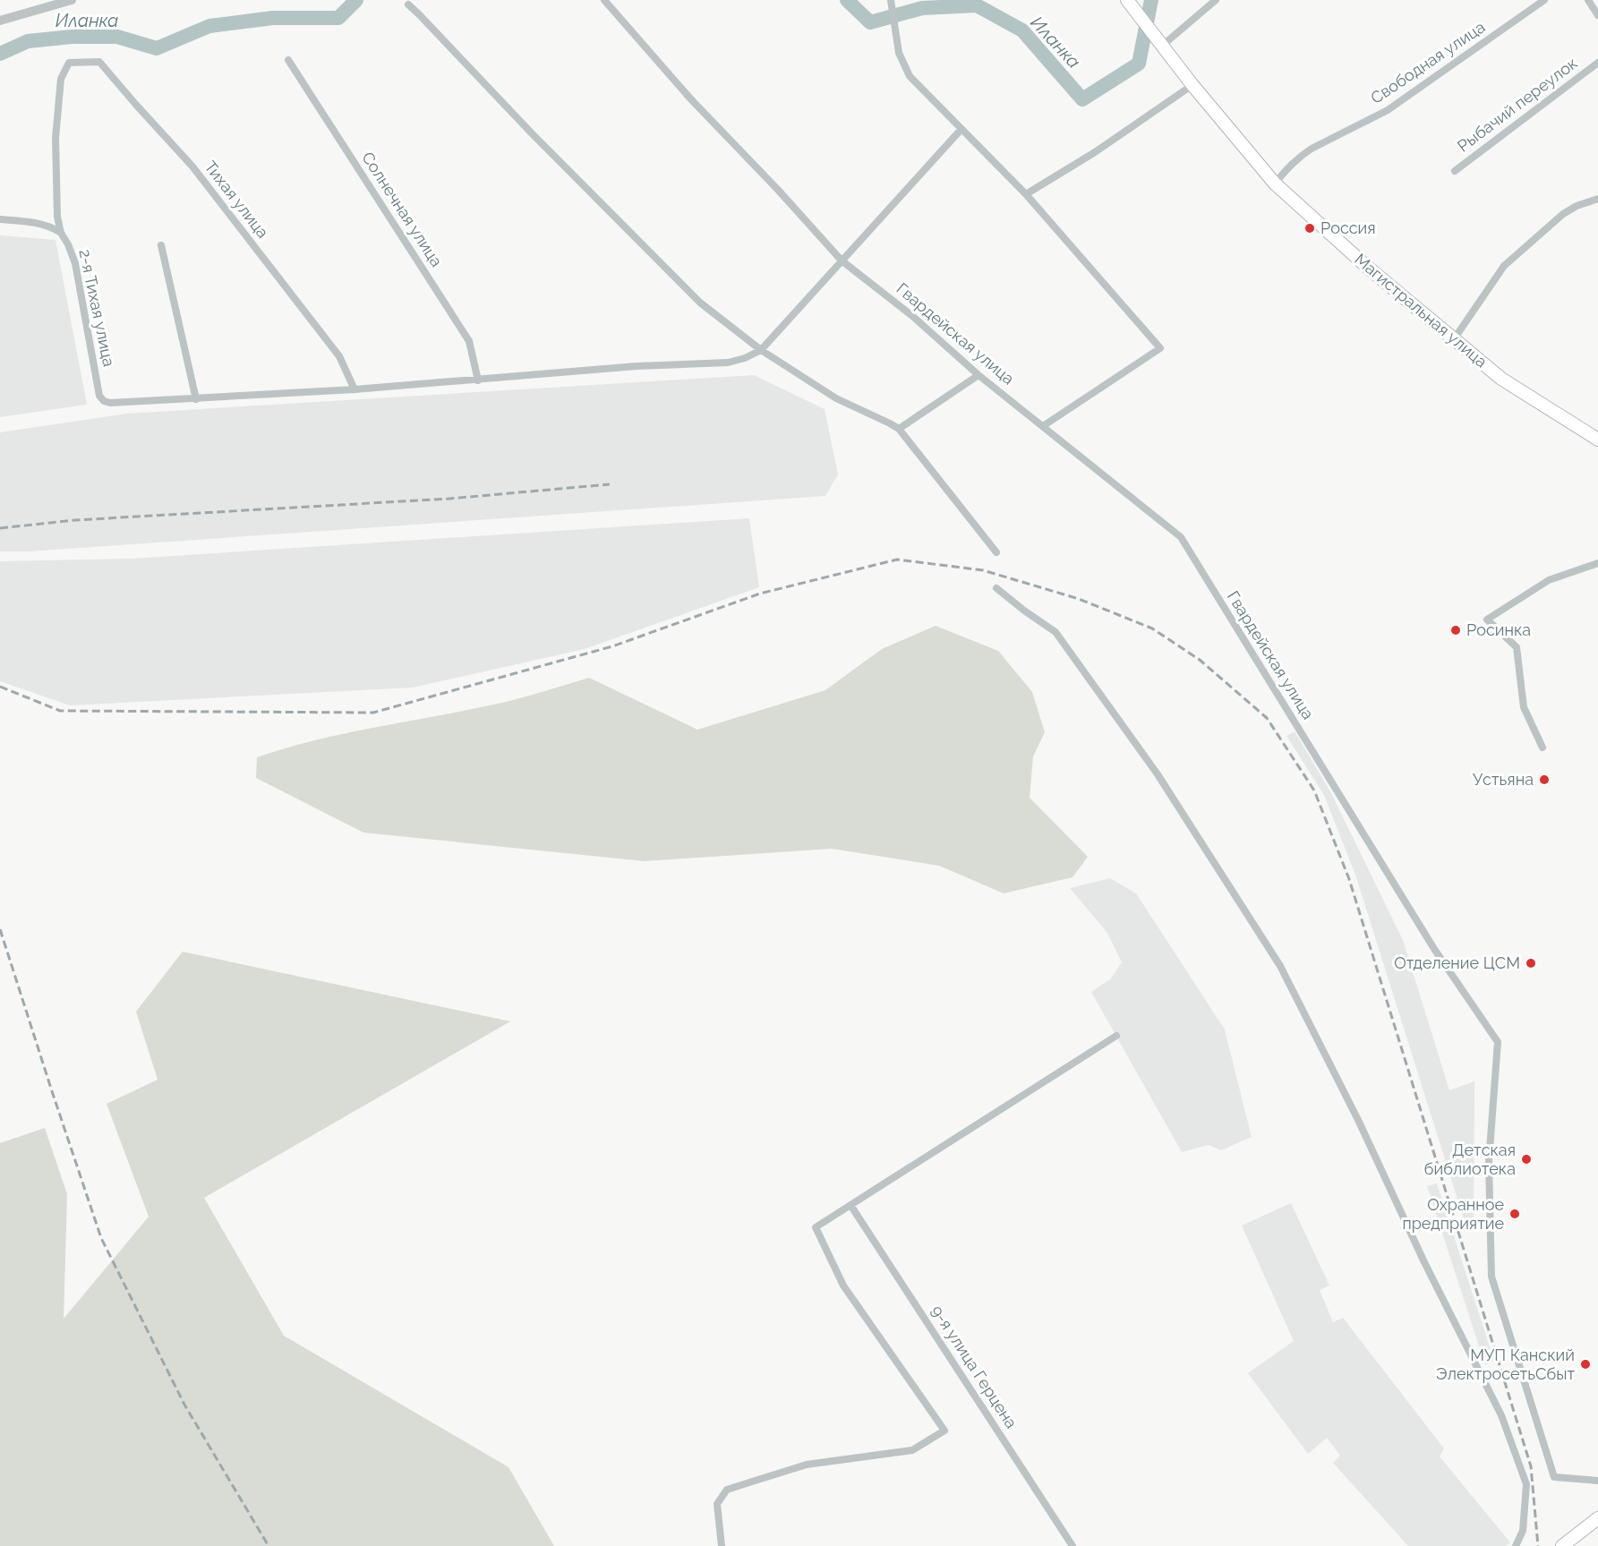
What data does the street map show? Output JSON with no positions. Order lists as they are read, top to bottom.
{
  "streets": {
    "main road": ["Магистральная улица"],
    "street": [
      "Свободная улица",
      "Рыбачий переулок",
      "Тихая улица",
      "Солнечная улица",
      "2-я Тихая улица",
      "Гвардейская улица",
      "9-я улица Герцена"
    ]
  },
  "crossings": [
    ["Свободная улица", "Магистральная улица"],
    ["Тихая улица", "2-я Тихая улица"]
  ],
  "water": ["Иланка"],
  "places": [
    "Россия",
    "Росинка",
    "Устьяна",
    "Отделение ЦСМ",
    "Детская библиотека",
    "Охранное предприятие",
    "МУП Канский ЭлектросетьСбыт"
  ]
}
